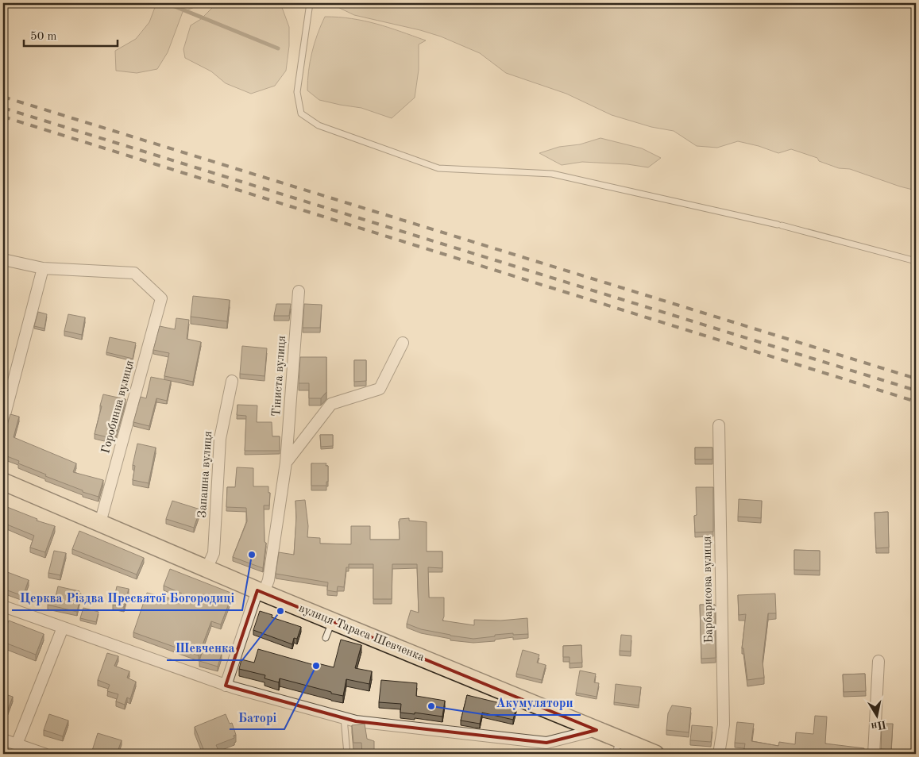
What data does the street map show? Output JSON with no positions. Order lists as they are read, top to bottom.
{
  "streets": {
    "main road": ["вулиця Тараса Шевченка"],
    "street": [
      "Тіниста вулиця",
      "Горобинна вулиця",
      "Запашна вулиця",
      "Барбарисова вулиця"
    ]
  },
  "crossings": [
    ["Тіниста вулиця", "вулиця Тараса Шевченка"],
    ["Горобинна вулиця", "вулиця Тараса Шевченка"],
    ["Запашна вулиця", "вулиця Тараса Шевченка"]
  ],
  "places": [
    "Церква Різдва Пресвятої Богородиці",
    "Шевченка",
    "Баторі",
    "Акумулятори"
  ],
  "scale_bar": "50 m",
  "north": "bottom"
}
